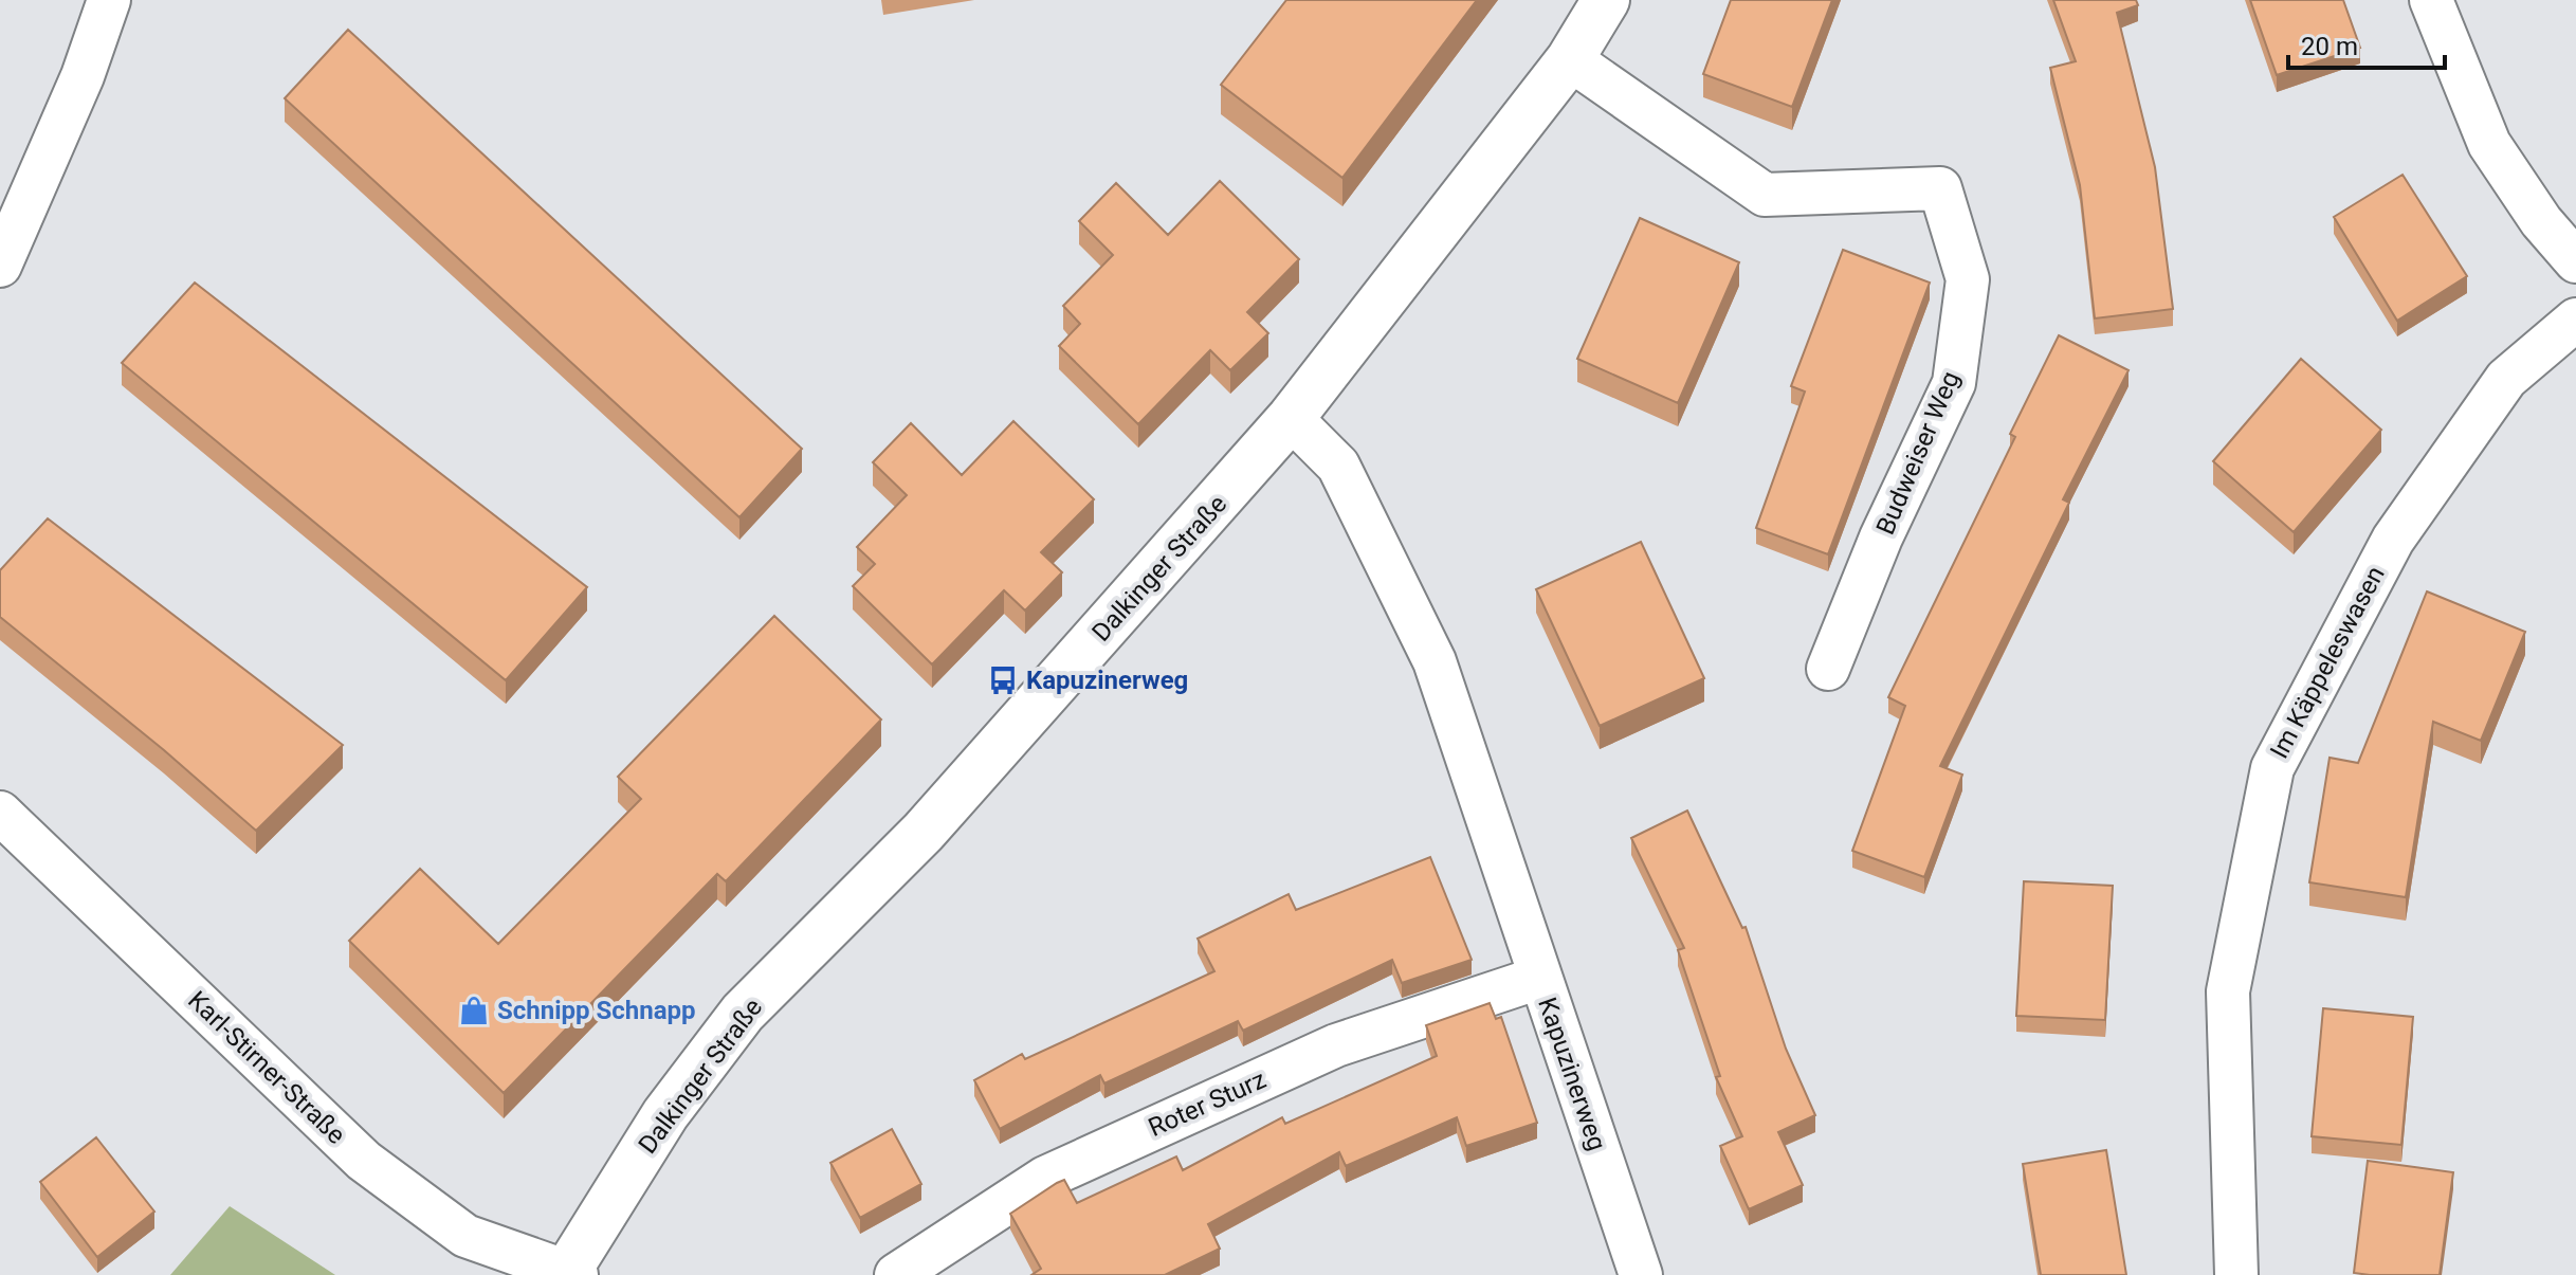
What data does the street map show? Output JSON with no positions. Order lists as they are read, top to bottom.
{
  "streets": {
    "street": [
      "Budweiser Weg",
      "Dalkinger Straße",
      "Im Käppeleswasen",
      "Karl-Stirner-Straße",
      "Kapuzinerweg",
      "Roter Sturz"
    ]
  },
  "crossings": [
    ["Budweiser Weg", "Dalkinger Straße"],
    ["Dalkinger Straße", "Karl-Stirner-Straße"],
    ["Dalkinger Straße", "Kapuzinerweg"],
    ["Kapuzinerweg", "Roter Sturz"]
  ],
  "places": {
    "bus stop": ["Kapuzinerweg"],
    "shop": ["Schnipp Schnapp"]
  },
  "scale_bar": "20 m"
}
